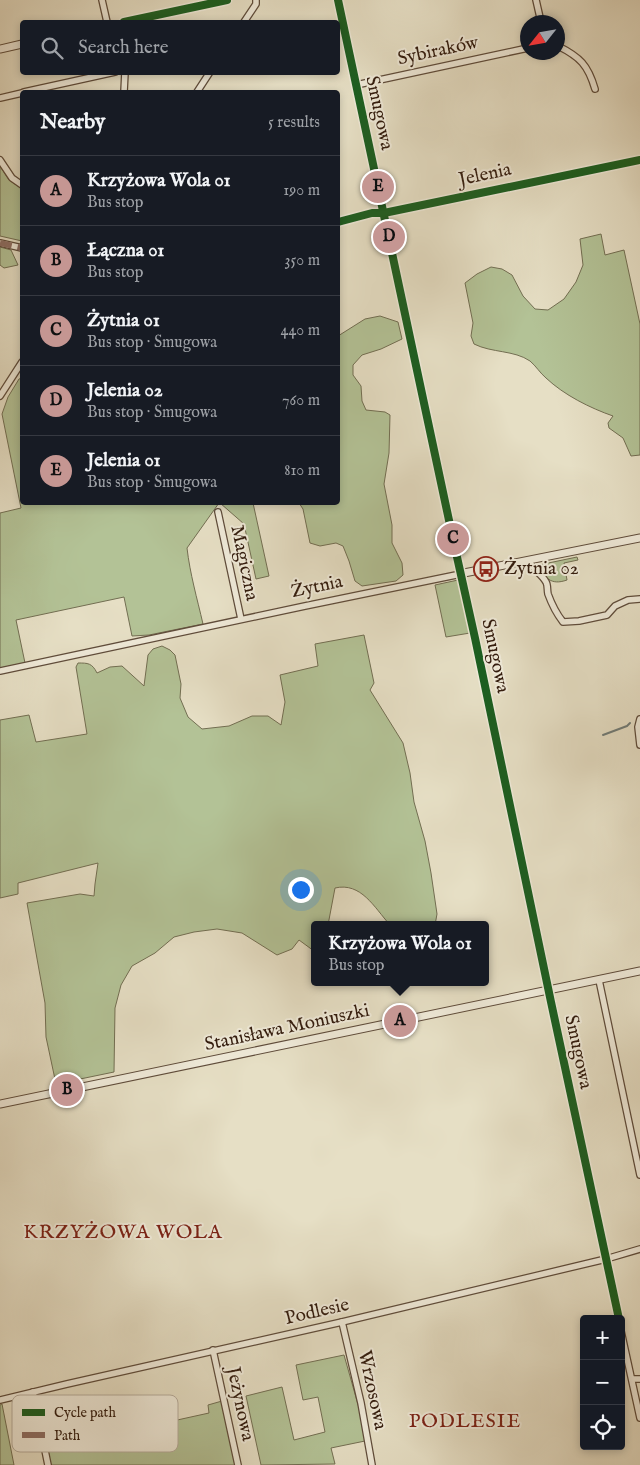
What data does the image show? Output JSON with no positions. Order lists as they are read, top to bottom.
{
  "streets": {
    "street": [
      "Sybiraków",
      "Smugowa",
      "Jelenia",
      "Magiczna",
      "Żytnia",
      "Stanisława Moniuszki",
      "Podlesie",
      "Wrzosowa",
      "Jeżynowa"
    ]
  },
  "crossings": [
    ["Sybiraków", "Smugowa"],
    ["Smugowa", "Jelenia"],
    ["Smugowa", "Żytnia"],
    ["Smugowa", "Stanisława Moniuszki"],
    ["Smugowa", "Podlesie"],
    ["Magiczna", "Żytnia"],
    ["Podlesie", "Wrzosowa"],
    ["Podlesie", "Jeżynowa"]
  ],
  "districts": ["KRZYŻOWA WOLA", "PODLESIE"],
  "places": {
    "bus stop": ["Żytnia 02"]
  },
  "legend": ["Cycle path", "Path"],
  "north": "bottom left",
  "page": {
    "search": "Search here",
    "heading": ["Nearby", "5 results"],
    "list": [
      {
        "mark": "A",
        "name": "Krzyżowa Wola 01",
        "note": "Bus stop",
        "value": "190 m"
      },
      {
        "mark": "B",
        "name": "Łączna 01",
        "note": "Bus stop",
        "value": "350 m"
      },
      {
        "mark": "C",
        "name": "Żytnia 01",
        "note": "Bus stop · Smugowa",
        "value": "440 m"
      },
      {
        "mark": "D",
        "name": "Jelenia 02",
        "note": "Bus stop · Smugowa",
        "value": "760 m"
      },
      {
        "mark": "E",
        "name": "Jelenia 01",
        "note": "Bus stop · Smugowa",
        "value": "810 m"
      }
    ],
    "pins": [
      "E",
      "D",
      "C",
      "A",
      "B"
    ],
    "popup": ["Krzyżowa Wola 01", "Bus stop"],
    "map_buttons": ["+", "−"]
  }
}
